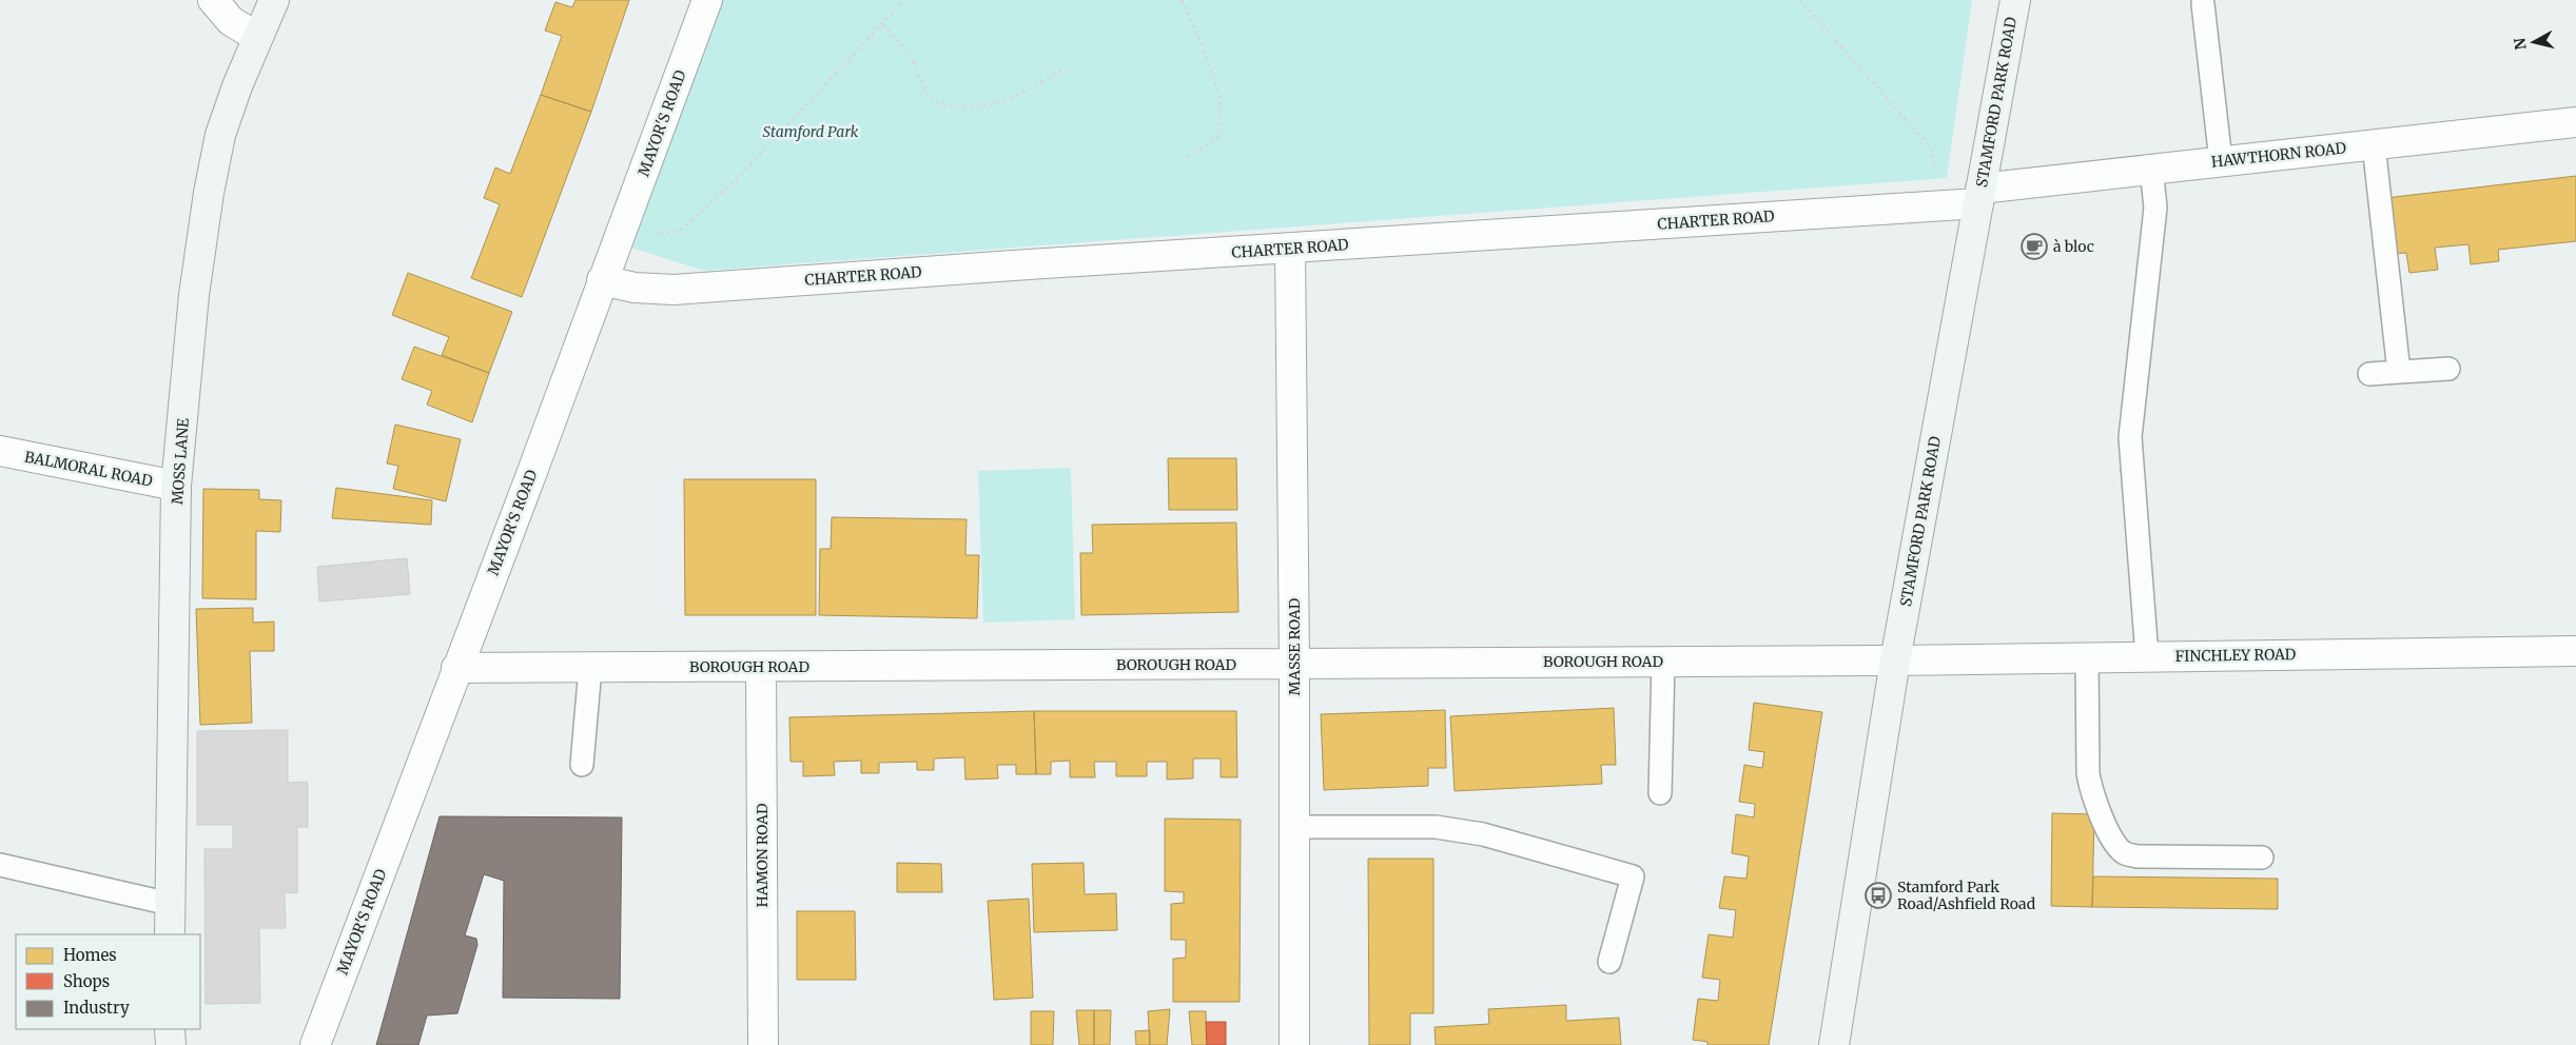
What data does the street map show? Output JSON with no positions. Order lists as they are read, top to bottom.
{
  "streets": {
    "street": [
      "STAMFORD PARK ROAD",
      "MAYOR'S ROAD",
      "HAWTHORN ROAD",
      "CHARTER ROAD",
      "MOSS LANE",
      "BALMORAL ROAD",
      "MASSE ROAD",
      "FINCHLEY ROAD",
      "BOROUGH ROAD",
      "HAMON ROAD"
    ]
  },
  "crossings": [
    ["STAMFORD PARK ROAD", "HAWTHORN ROAD"],
    ["STAMFORD PARK ROAD", "CHARTER ROAD"],
    ["STAMFORD PARK ROAD", "FINCHLEY ROAD"],
    ["STAMFORD PARK ROAD", "BOROUGH ROAD"],
    ["MAYOR'S ROAD", "CHARTER ROAD"],
    ["MAYOR'S ROAD", "BOROUGH ROAD"],
    ["HAWTHORN ROAD", "CHARTER ROAD"],
    ["CHARTER ROAD", "MASSE ROAD"],
    ["MOSS LANE", "BALMORAL ROAD"],
    ["MASSE ROAD", "BOROUGH ROAD"],
    ["FINCHLEY ROAD", "BOROUGH ROAD"],
    ["BOROUGH ROAD", "HAMON ROAD"]
  ],
  "parks": ["Stamford Park"],
  "places": {
    "cafe": ["à bloc"],
    "bus stop": ["Stamford Park Road/Ashfield Road"]
  },
  "legend": ["Homes", "Shops", "Industry"],
  "north": "left"
}
